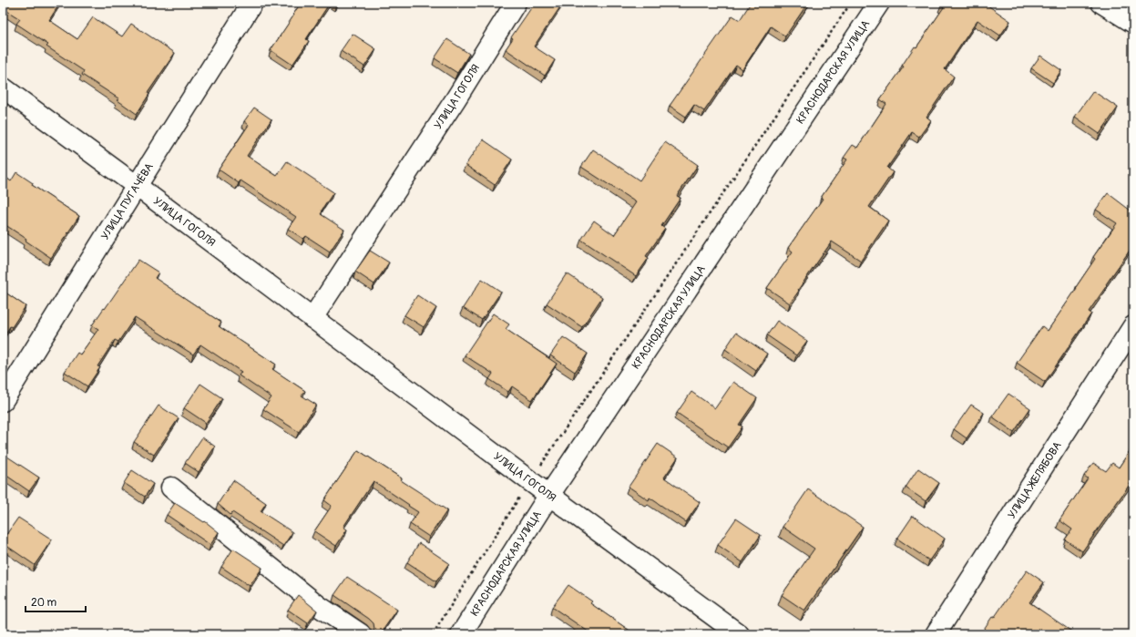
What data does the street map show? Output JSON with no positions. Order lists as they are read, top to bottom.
{
  "streets": {
    "street": [
      "КРАСНОДАРСКАЯ УЛИЦА",
      "УЛИЦА ГОГОЛЯ",
      "УЛИЦА ПУГАЧЁВА",
      "УЛИЦА ЖЕЛЯБОВА"
    ]
  },
  "crossings": [
    ["КРАСНОДАРСКАЯ УЛИЦА", "УЛИЦА ГОГОЛЯ"],
    ["УЛИЦА ГОГОЛЯ", "УЛИЦА ПУГАЧЁВА"]
  ],
  "scale_bar": "20 m"
}
